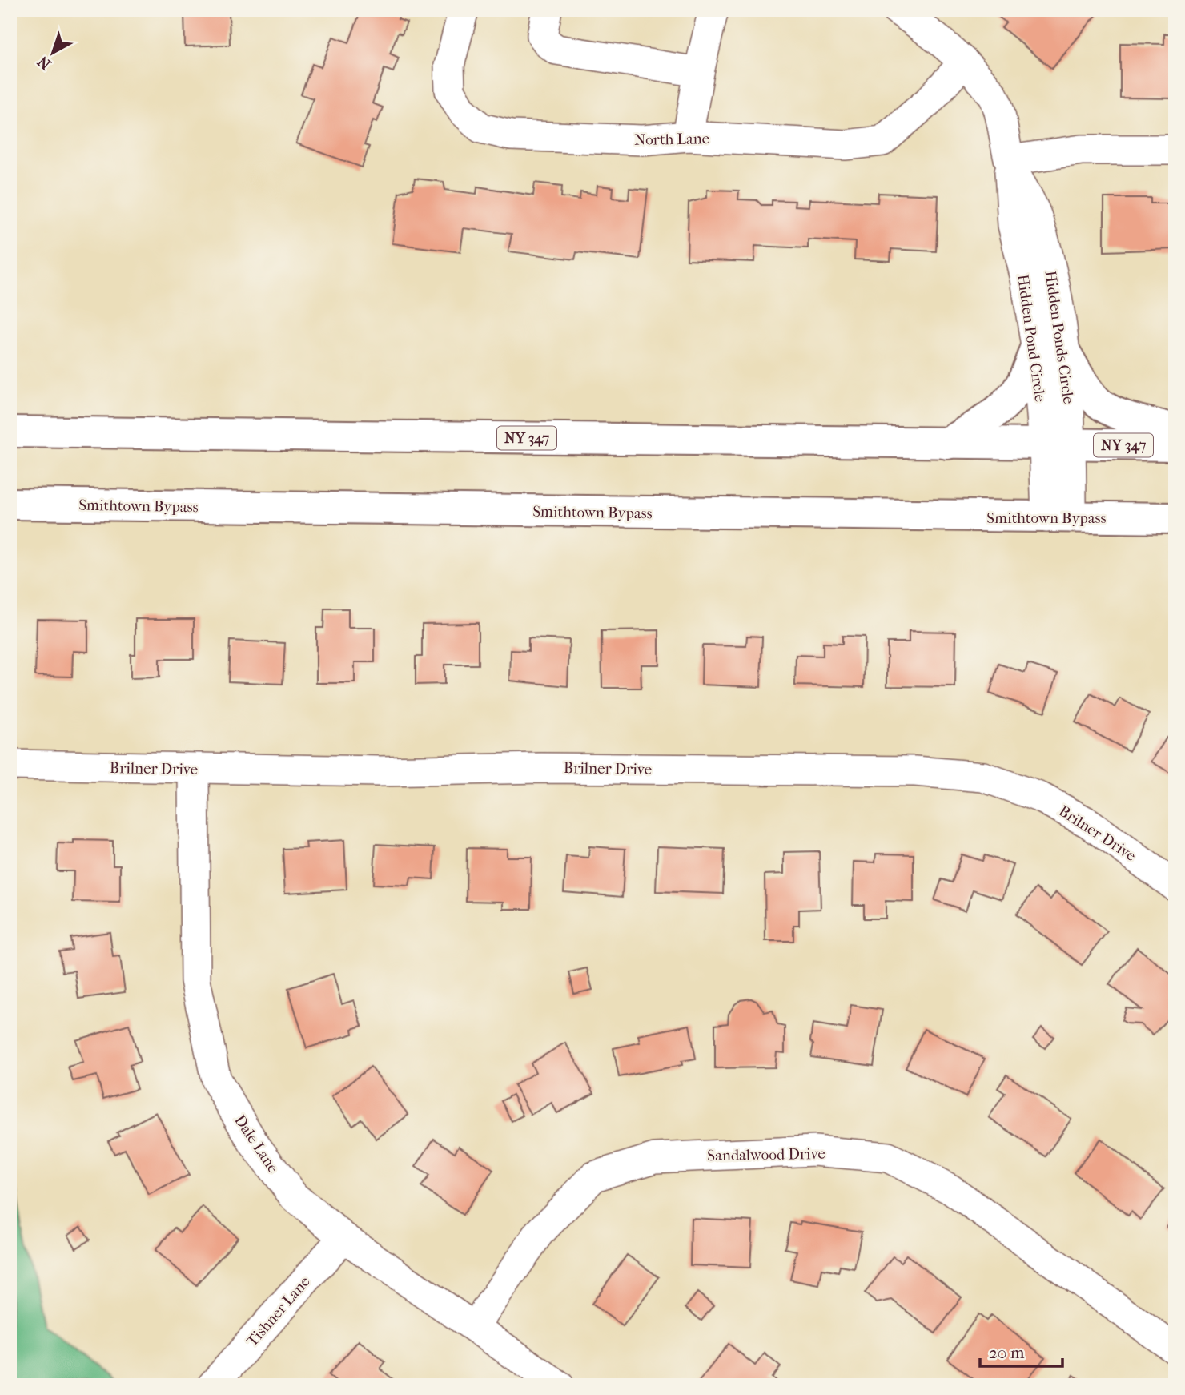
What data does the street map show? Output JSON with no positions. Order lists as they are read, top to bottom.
{
  "streets": {
    "highway": ["NY 347", "Smithtown Bypass"],
    "street": [
      "North Lane",
      "Hidden Pond Circle",
      "Brilner Drive",
      "Dale Lane",
      "Sandalwood Drive",
      "Tishner Lane"
    ]
  },
  "crossings": [
    ["Hidden Pond Circle", "NY 347"],
    ["Hidden Pond Circle", "Smithtown Bypass"],
    ["Brilner Drive", "Dale Lane"],
    ["Dale Lane", "Sandalwood Drive"],
    ["Dale Lane", "Tishner Lane"]
  ],
  "scale_bar": "20 m",
  "north": "bottom left"
}
